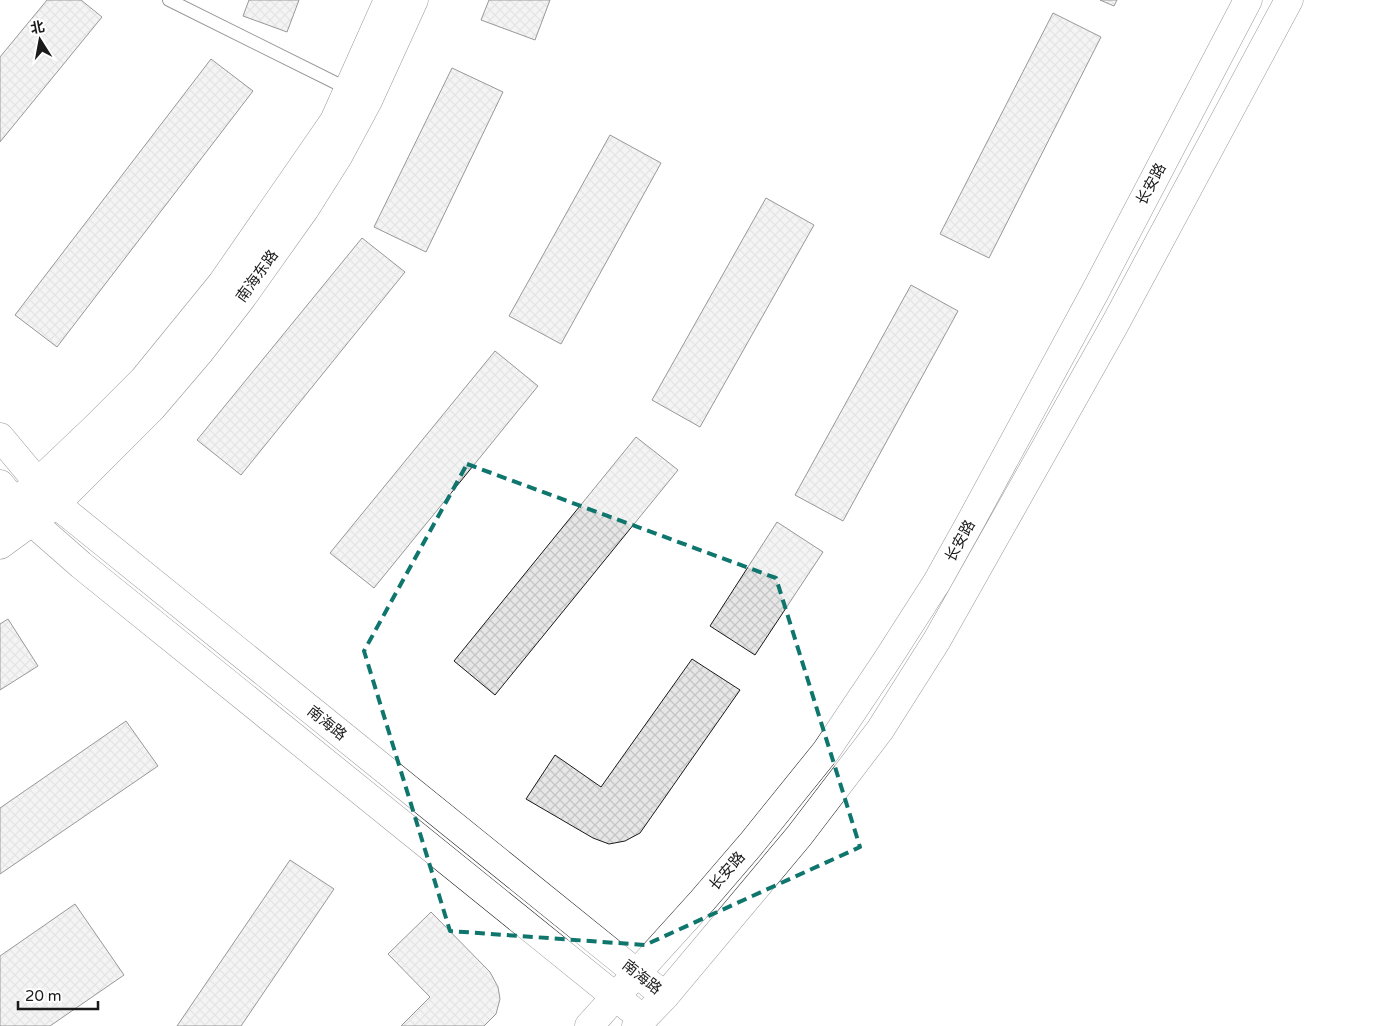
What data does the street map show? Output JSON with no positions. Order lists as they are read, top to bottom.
{
  "streets": {
    "main road": ["长安路", "南海东路", "南海路"]
  },
  "crossings": [
    ["长安路", "南海路"],
    ["南海东路", "南海路"]
  ],
  "scale_bar": "20 m",
  "north": "top"
}
